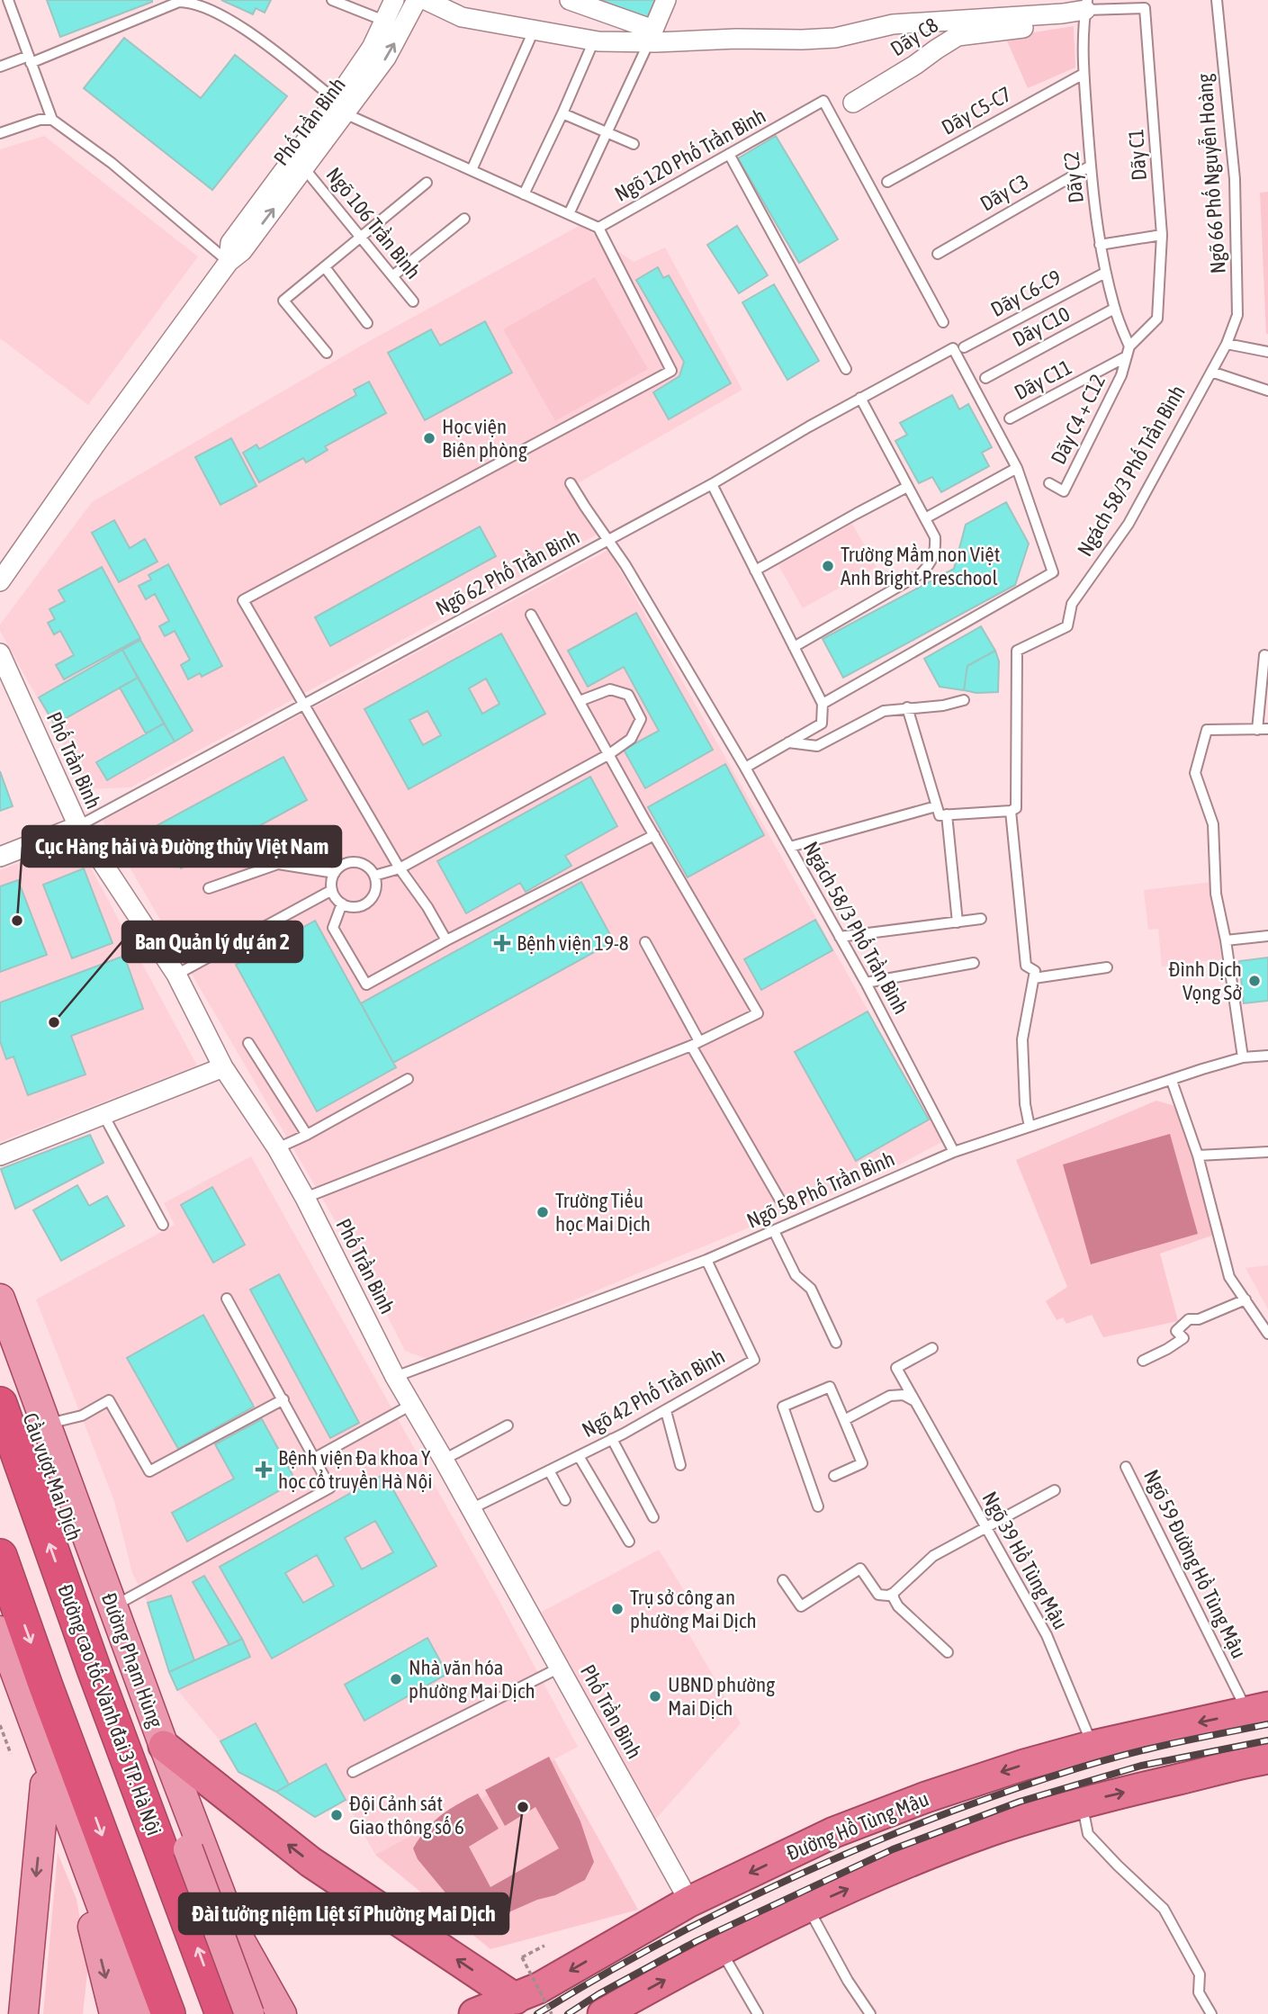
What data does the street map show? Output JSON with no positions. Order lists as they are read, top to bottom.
{
  "streets": {
    "highway": ["Đường cao tốc Vành đai 3 TP. Hà Nội", "Đường Hồ Tùng Mậu"],
    "main road": ["Cầu vượt Mai Dịch", "Đường Phạm Hùng"],
    "street": ["Dãy C8", "Phố Trần Bình"],
    "lane": [
      "Dãy C5-C7",
      "Ngõ 120 Phố Trần Bình",
      "Dãy C1",
      "Ngõ 66 Phố Nguyễn Hoàng",
      "Dãy C2",
      "Dãy C3",
      "Ngõ 106 Trần Bình",
      "Dãy C6-C9",
      "Dãy C10",
      "Dãy C11",
      "Dãy C4 + C12",
      "Ngách 58/3 Phố Trần Bình",
      "Ngõ 62 Phố Trần Bình",
      "Ngõ 58 Phố Trần Bình",
      "Ngõ 42 Phố Trần Bình",
      "Ngõ 39 Hồ Tùng Mậu",
      "Ngõ 59 Đường Hồ Tùng Mậu"
    ]
  },
  "crossings": [
    ["Dãy C8", "Dãy C1"],
    ["Dãy C8", "Dãy C2"],
    ["Dãy C5-C7", "Dãy C2"],
    ["Phố Trần Bình", "Ngõ 106 Trần Bình"],
    ["Phố Trần Bình", "Ngõ 62 Phố Trần Bình"],
    ["Phố Trần Bình", "Ngõ 58 Phố Trần Bình"],
    ["Phố Trần Bình", "Ngõ 42 Phố Trần Bình"],
    ["Phố Trần Bình", "Đường Hồ Tùng Mậu"],
    ["Dãy C1", "Dãy C2"],
    ["Dãy C1", "Dãy C11"],
    ["Dãy C1", "Dãy C4 + C12"],
    ["Ngõ 66 Phố Nguyễn Hoàng", "Ngách 58/3 Phố Trần Bình"],
    ["Dãy C2", "Dãy C3"],
    ["Dãy C2", "Dãy C6-C9"],
    ["Dãy C2", "Dãy C10"],
    ["Dãy C2", "Dãy C11"],
    ["Dãy C2", "Dãy C4 + C12"],
    ["Dãy C11", "Dãy C4 + C12"],
    ["Ngách 58/3 Phố Trần Bình", "Ngõ 62 Phố Trần Bình"],
    ["Ngách 58/3 Phố Trần Bình", "Ngõ 58 Phố Trần Bình"],
    ["Ngõ 58 Phố Trần Bình", "Ngõ 42 Phố Trần Bình"],
    ["Cầu vượt Mai Dịch", "Đường cao tốc Vành đai 3 TP. Hà Nội"],
    ["Ngõ 39 Hồ Tùng Mậu", "Đường Hồ Tùng Mậu"],
    ["Ngõ 59 Đường Hồ Tùng Mậu", "Đường Hồ Tùng Mậu"]
  ],
  "places": {
    "other": [
      "Học viện Biên phòng",
      "Trường Mầm non Việt Anh Bright Preschool",
      "Cục Hàng hải và Đường thủy Việt Nam",
      "Đình Dịch Vọng Sở",
      "Ban Quản lý dự án 2",
      "Trường Tiểu học Mai Dịch",
      "Trụ sở công an phường Mai Dịch",
      "Nhà văn hóa phường Mai Dịch",
      "UBND phường Mai Dịch",
      "Đài tưởng niệm Liệt sĩ Phường Mai Dịch",
      "Đội Cảnh sát Giao thông số 6"
    ],
    "health": ["Bệnh viện 19-8", "Bệnh viện Đa khoa Y học cổ truyền Hà Nội"]
  }
}
